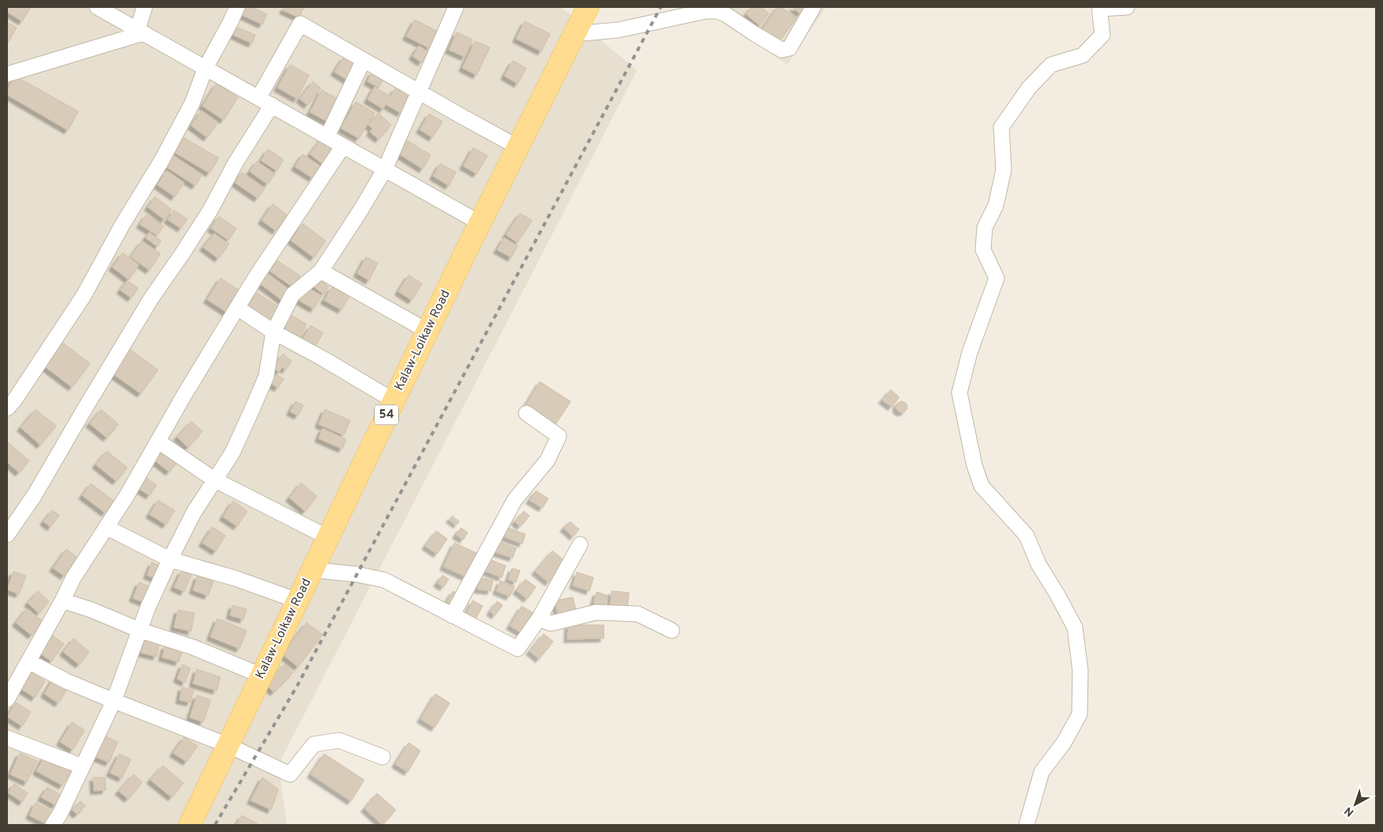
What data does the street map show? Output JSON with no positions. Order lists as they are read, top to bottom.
{
  "streets": {
    "main road": ["Kalaw-Loikaw Road", "54"]
  },
  "north": "bottom left"
}
